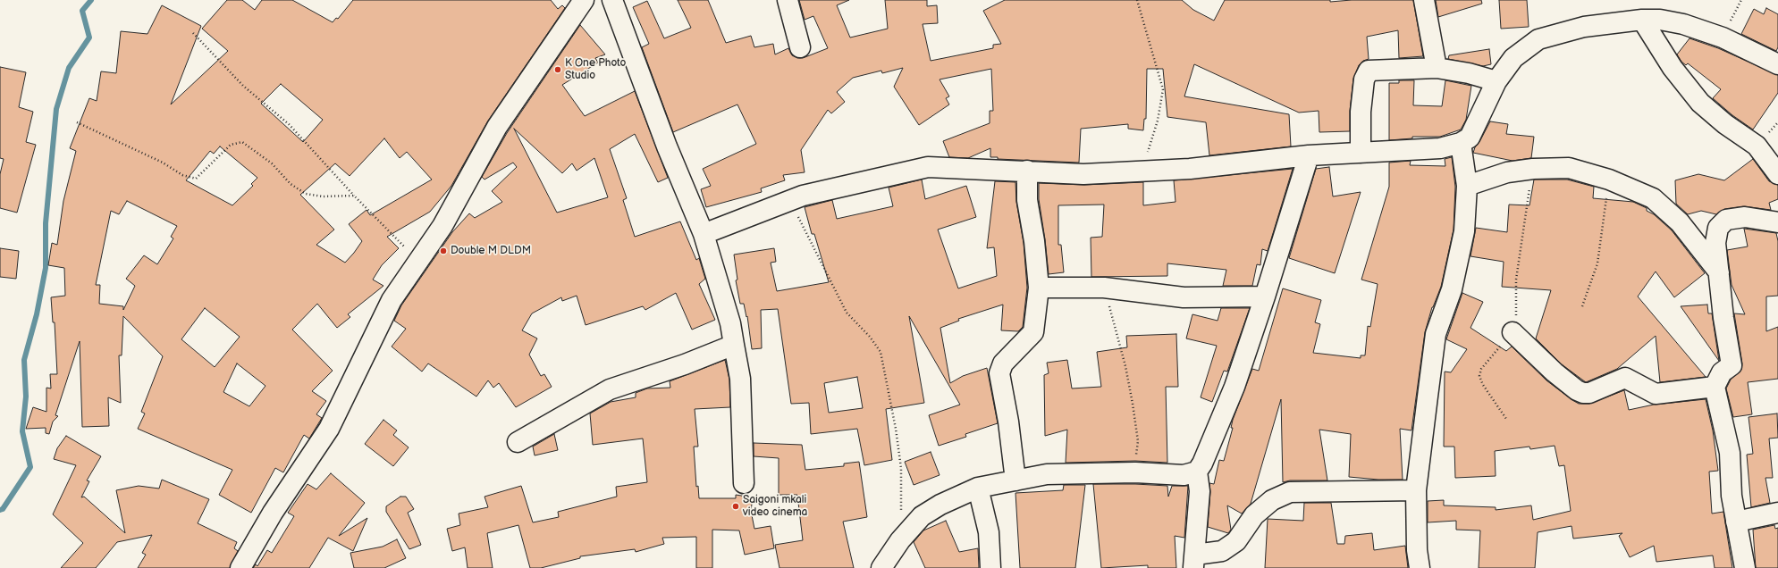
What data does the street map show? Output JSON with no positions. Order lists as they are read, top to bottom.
{
  "places": ["K One Photo Studio", "Double M DLDM", "Saigoni mkali video cinema"]
}
